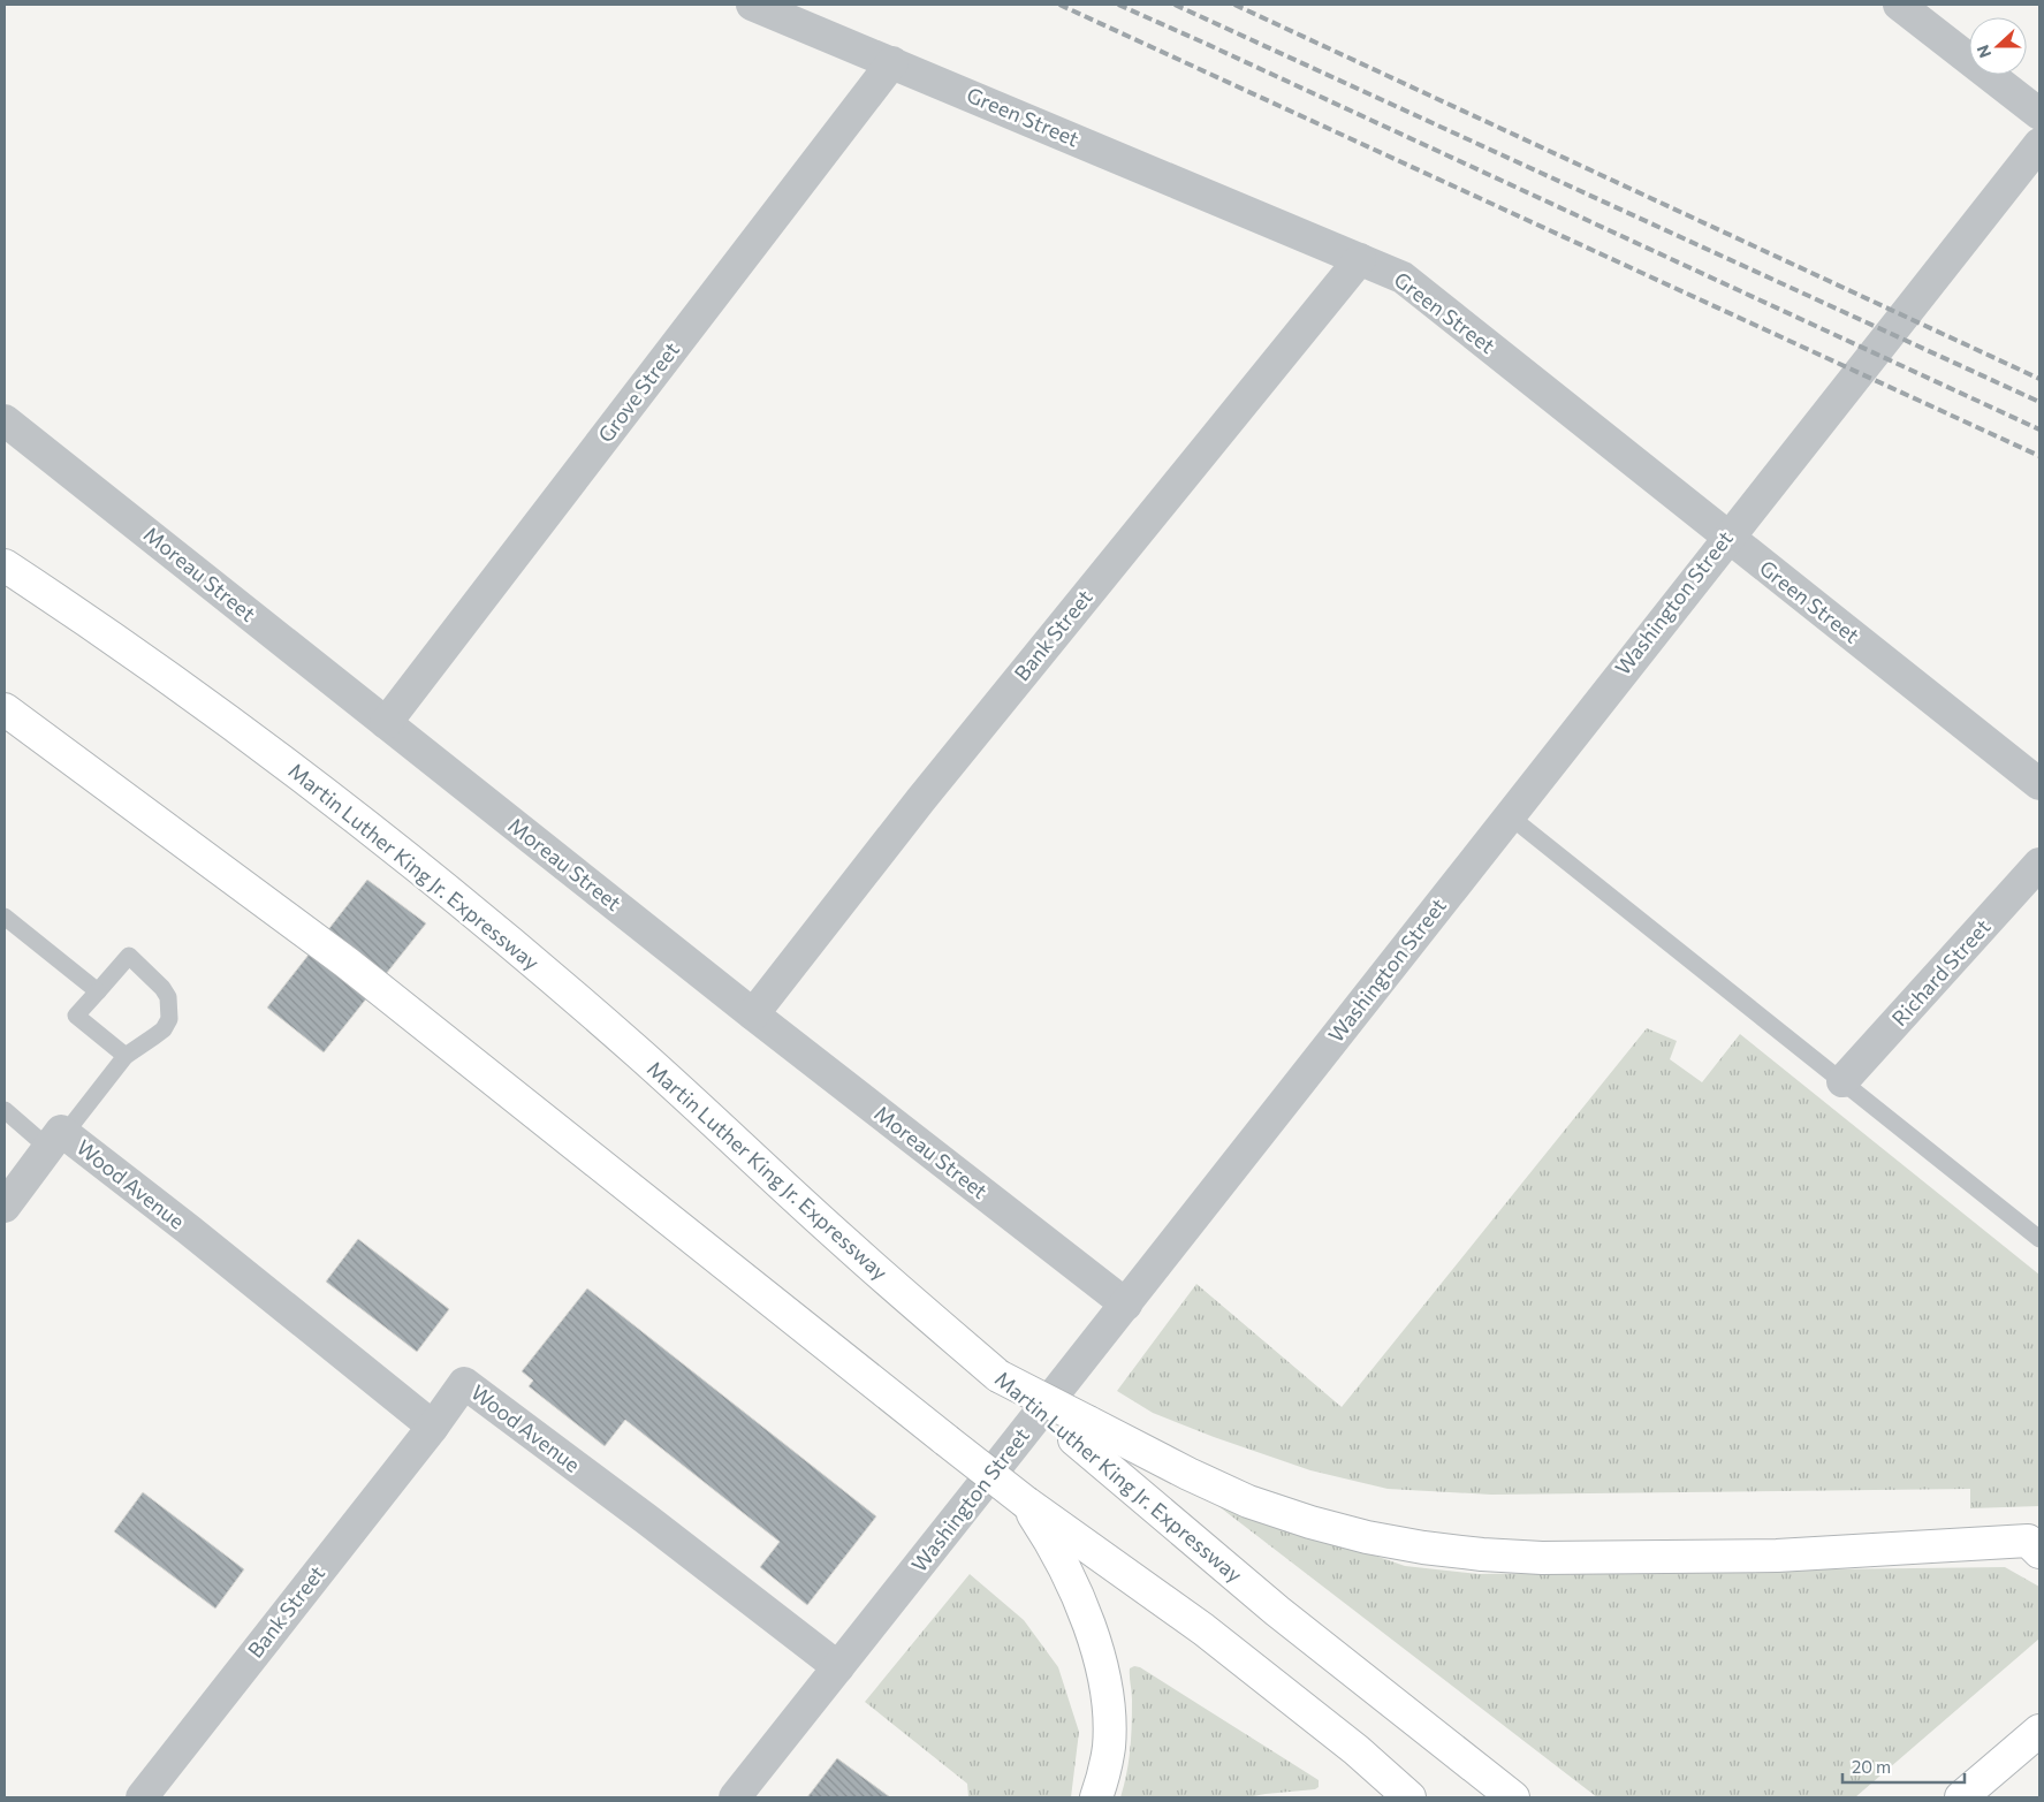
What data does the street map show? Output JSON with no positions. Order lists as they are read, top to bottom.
{
  "streets": {
    "main road": ["Martin Luther King Jr. Expressway"],
    "street": [
      "Green Street",
      "Grove Street",
      "Moreau Street",
      "Washington Street",
      "Bank Street",
      "Richard Street",
      "Wood Avenue"
    ]
  },
  "crossings": [
    ["Green Street", "Grove Street"],
    ["Green Street", "Washington Street"],
    ["Green Street", "Bank Street"],
    ["Grove Street", "Moreau Street"],
    ["Moreau Street", "Washington Street"],
    ["Moreau Street", "Bank Street"],
    ["Washington Street", "Wood Avenue"],
    ["Bank Street", "Wood Avenue"]
  ],
  "scale_bar": "20 m",
  "north": "left"
}
